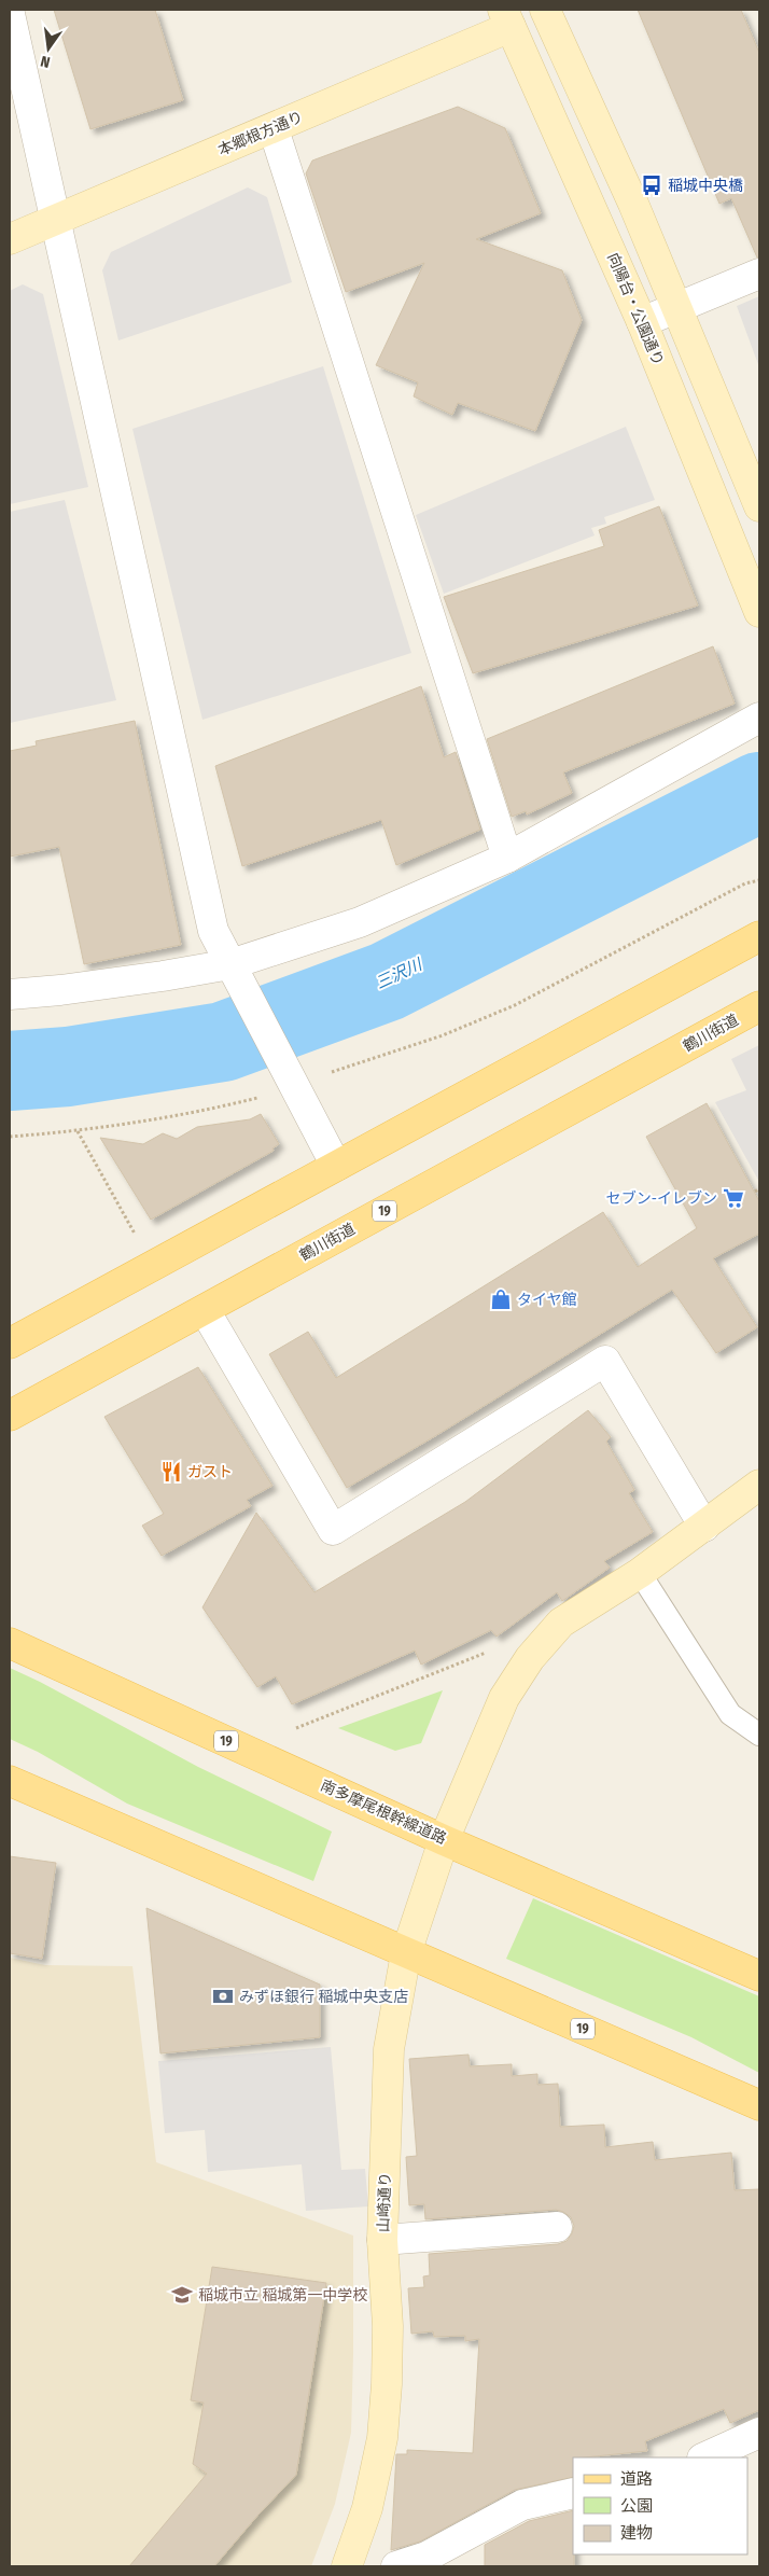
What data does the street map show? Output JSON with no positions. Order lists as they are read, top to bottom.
{
  "streets": {
    "main road": ["鶴川街道", "19", "南多摩尾根幹線道路"],
    "street": ["本郷根方通り", "向陽台・公園通り", "山崎通り"]
  },
  "crossings": [
    ["本郷根方通り", "向陽台・公園通り"],
    ["19", "山崎通り"],
    ["南多摩尾根幹線道路", "山崎通り"]
  ],
  "water": ["三沢川"],
  "places": {
    "bus stop": ["稲城中央橋"],
    "supermarket": ["セブン-イレブン"],
    "shop": ["タイヤ館"],
    "restaurant": ["ガスト"],
    "bank": ["みずほ銀行 稲城中央支店"],
    "school or university": ["稲城市立 稲城第一中学校"]
  },
  "legend": ["道路", "公園", "建物"],
  "north": "bottom"
}
